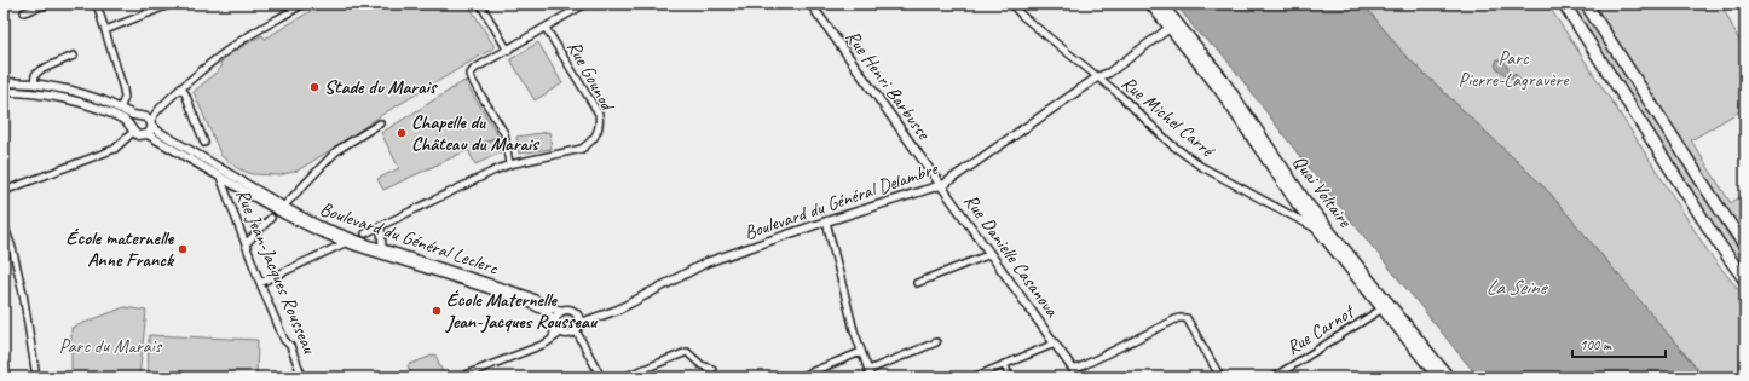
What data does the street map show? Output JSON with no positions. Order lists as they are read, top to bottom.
{
  "streets": {
    "main road": ["Quai Voltaire"],
    "street": [
      "Rue Gounod",
      "Rue Henri Barbusse",
      "Rue Michel Carré",
      "Boulevard du Général Delambre",
      "Boulevard du Général Leclerc",
      "Rue Danielle Casanova",
      "Rue Jean-Jacques Rousseau",
      "Rue Carnot"
    ]
  },
  "crossings": [
    ["Rue Henri Barbusse", "Boulevard du Général Delambre"],
    ["Rue Henri Barbusse", "Rue Danielle Casanova"],
    ["Rue Michel Carré", "Quai Voltaire"],
    ["Rue Michel Carré", "Boulevard du Général Delambre"],
    ["Quai Voltaire", "Boulevard du Général Delambre"],
    ["Quai Voltaire", "Rue Carnot"],
    ["Boulevard du Général Delambre", "Boulevard du Général Leclerc"],
    ["Boulevard du Général Delambre", "Rue Danielle Casanova"],
    ["Boulevard du Général Leclerc", "Rue Jean-Jacques Rousseau"]
  ],
  "water": ["La Seine"],
  "parks": ["Parc Pierre-Lagravère", "Parc du Marais"],
  "places": [
    "Stade du Marais",
    "Chapelle du Château du Marais",
    "École maternelle Anne Franck",
    "École Maternelle Jean-Jacques Rousseau"
  ],
  "scale_bar": "100 m"
}
